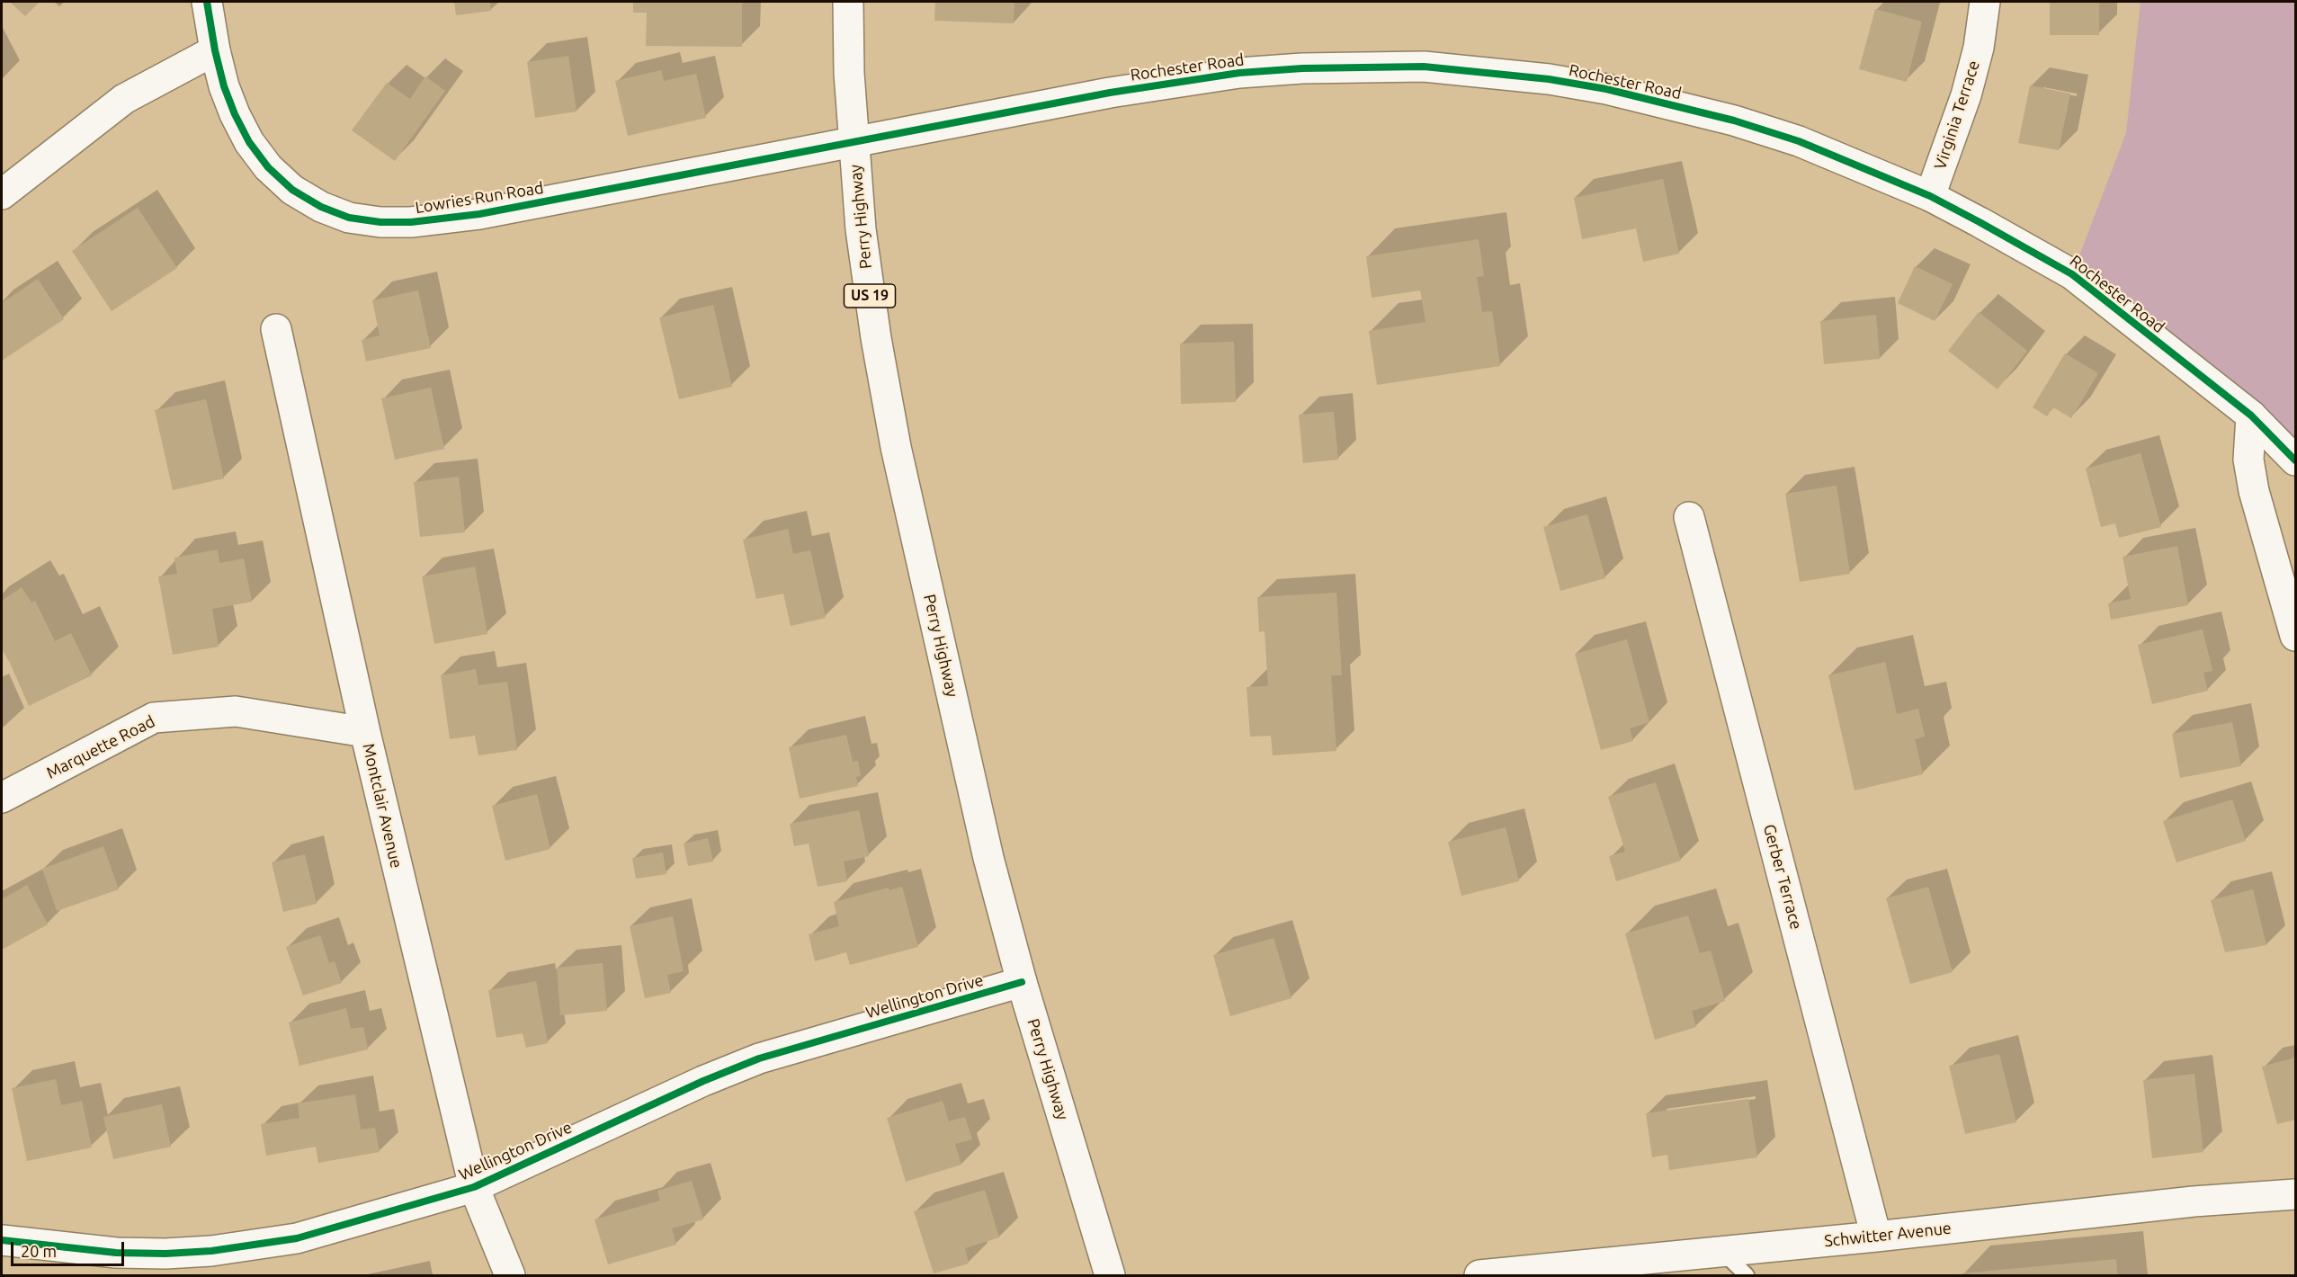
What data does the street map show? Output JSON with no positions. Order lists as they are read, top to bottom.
{
  "streets": {
    "street": [
      "Rochester Road",
      "Virginia Terrace",
      "Lowries Run Road",
      "Perry Highway",
      "US 19",
      "Marquette Road",
      "Montclair Avenue",
      "Gerber Terrace",
      "Wellington Drive",
      "Schwitter Avenue"
    ]
  },
  "crossings": [
    ["Rochester Road", "Virginia Terrace"],
    ["Rochester Road", "Lowries Run Road"],
    ["Rochester Road", "Perry Highway"],
    ["Lowries Run Road", "Perry Highway"],
    ["Perry Highway", "Wellington Drive"],
    ["Marquette Road", "Montclair Avenue"],
    ["Montclair Avenue", "Wellington Drive"],
    ["Gerber Terrace", "Schwitter Avenue"]
  ],
  "scale_bar": "20 m"
}
